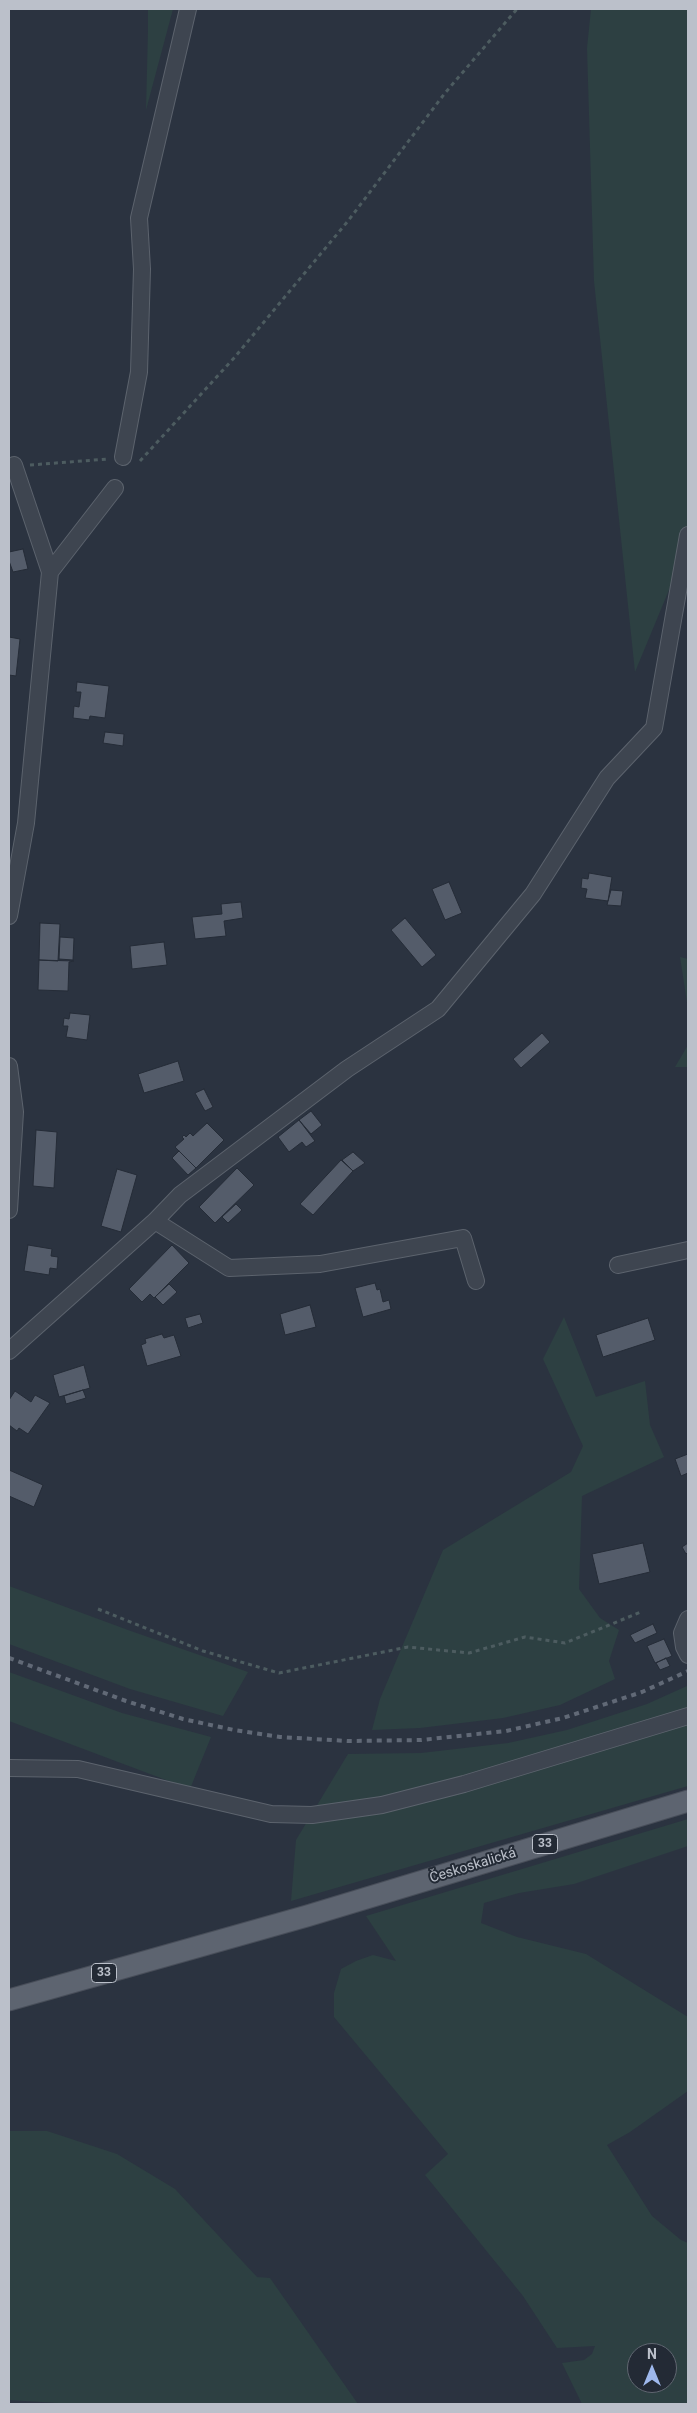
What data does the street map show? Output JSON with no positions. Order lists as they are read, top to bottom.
{
  "streets": {
    "main road": ["33", "Českoskalická"]
  },
  "north": "top"
}
